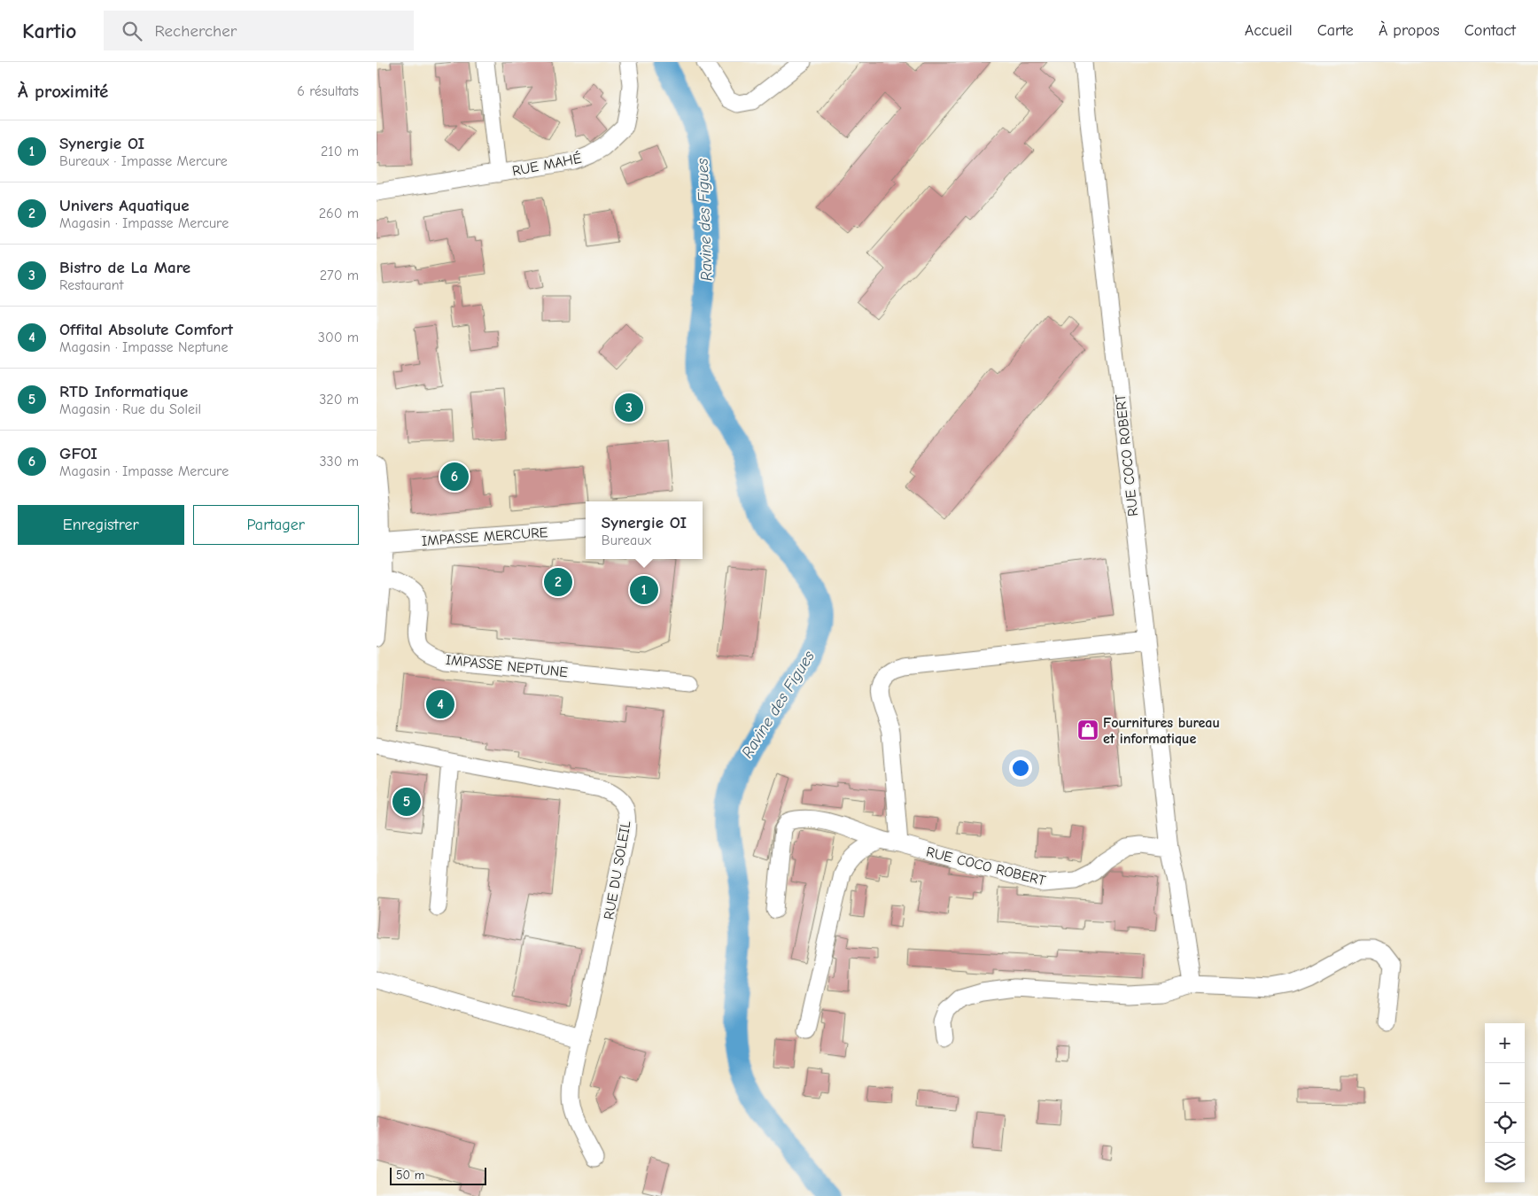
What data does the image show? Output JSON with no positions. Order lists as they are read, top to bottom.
{
  "streets": {
    "street": [
      "RUE MAHÉ",
      "RUE COCO ROBERT",
      "IMPASSE MERCURE",
      "IMPASSE NEPTUNE",
      "RUE DU SOLEIL"
    ]
  },
  "water": ["Ravine des Figues"],
  "places": {
    "shop": ["Fournitures bureau et informatique"]
  },
  "scale_bar": "50 m",
  "page": {
    "header": "Kartio",
    "search": "Rechercher",
    "nav": [
      "Accueil",
      "Carte",
      "À propos",
      "Contact"
    ],
    "heading": ["À proximité", "6 résultats"],
    "list": [
      {
        "mark": "1",
        "name": "Synergie OI",
        "note": "Bureaux · Impasse Mercure",
        "value": "210 m"
      },
      {
        "mark": "2",
        "name": "Univers Aquatique",
        "note": "Magasin · Impasse Mercure",
        "value": "260 m"
      },
      {
        "mark": "3",
        "name": "Bistro de La Mare",
        "note": "Restaurant",
        "value": "270 m"
      },
      {
        "mark": "4",
        "name": "Offital Absolute Comfort",
        "note": "Magasin · Impasse Neptune",
        "value": "300 m"
      },
      {
        "mark": "5",
        "name": "RTD Informatique",
        "note": "Magasin · Rue du Soleil",
        "value": "320 m"
      },
      {
        "mark": "6",
        "name": "GFOI",
        "note": "Magasin · Impasse Mercure",
        "value": "330 m"
      }
    ],
    "pins": [
      "3",
      "6",
      "2",
      "1",
      "4",
      "5"
    ],
    "buttons": ["Enregistrer", "Partager"],
    "popup": ["Synergie OI", "Bureaux"],
    "map_buttons": ["+", "−"],
    "scale": "50 m"
  }
}
